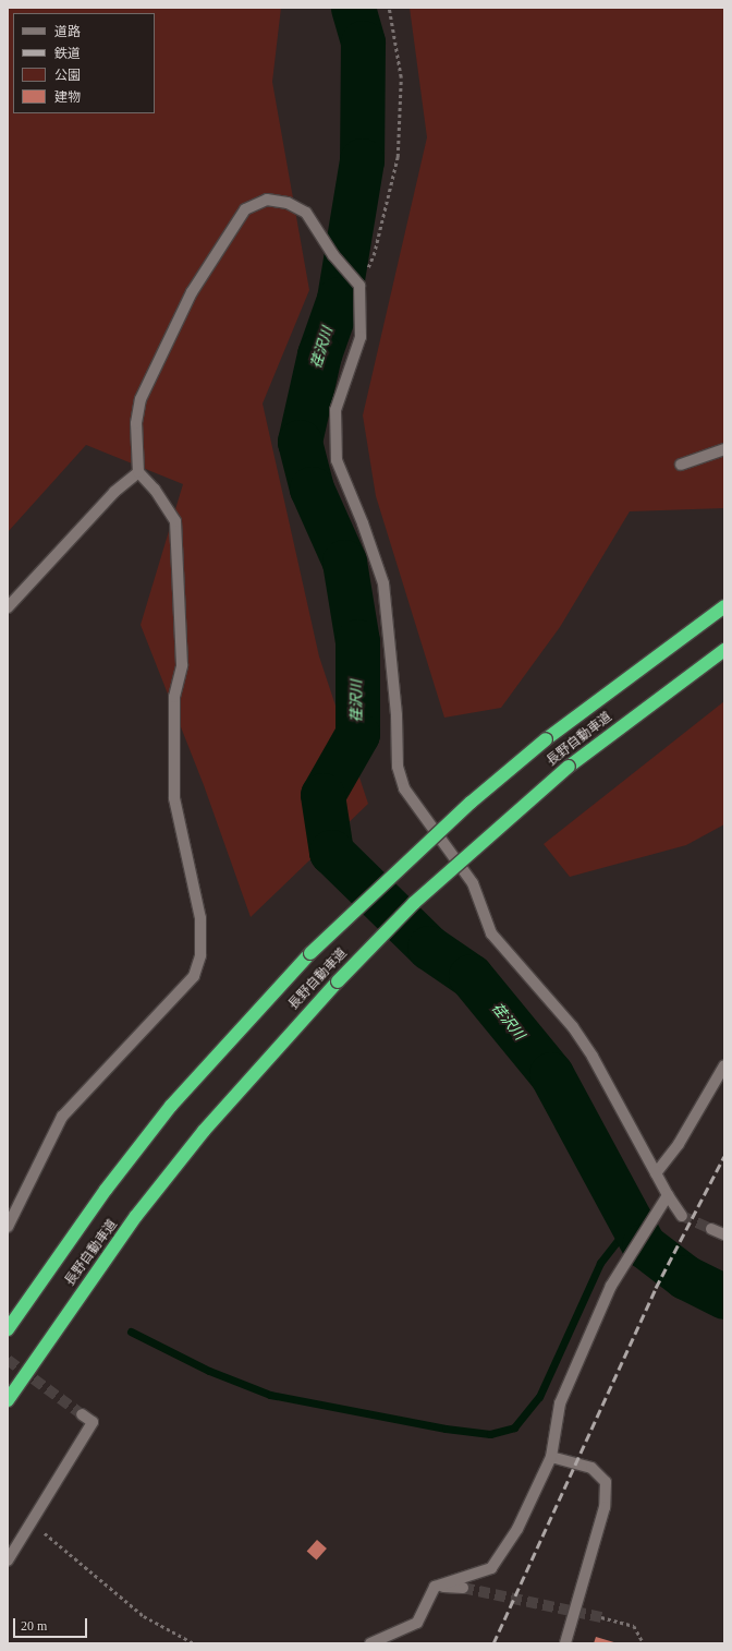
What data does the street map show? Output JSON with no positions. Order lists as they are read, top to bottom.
{
  "streets": {
    "highway": ["長野自動車道"]
  },
  "water": ["荏沢川"],
  "legend": [
    "道路",
    "鉄道",
    "公園",
    "建物"
  ],
  "scale_bar": "20 m"
}
